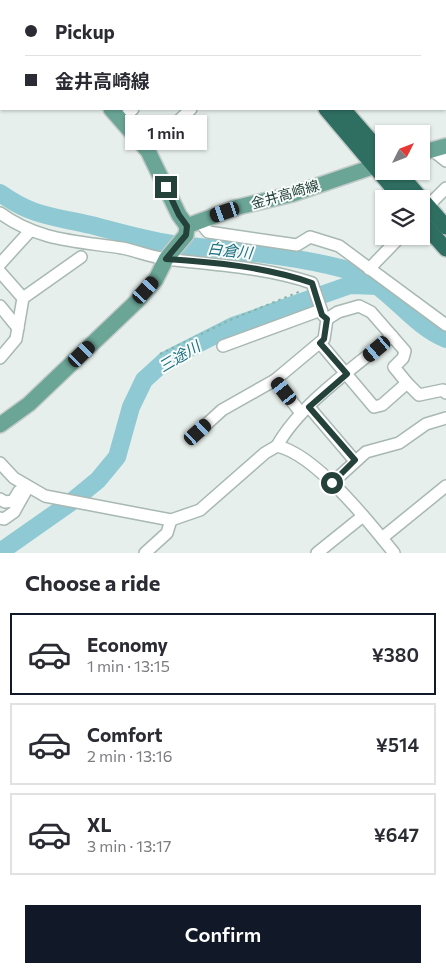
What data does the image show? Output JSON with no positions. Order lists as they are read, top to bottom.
{
  "streets": {
    "main road": ["金井高崎線"]
  },
  "water": ["白倉川", "三途川"],
  "north": "top right",
  "page": {
    "banner": ["Pickup", "金井高崎線"],
    "bubble": "1 min",
    "heading": "Choose a ride",
    "list": [
      {
        "name": "Economy",
        "note": "1 min · 13:15",
        "value": "¥380"
      },
      {
        "name": "Comfort",
        "note": "2 min · 13:16",
        "value": "¥514"
      },
      {
        "name": "XL",
        "note": "3 min · 13:17",
        "value": "¥647"
      }
    ],
    "buttons": "Confirm"
  }
}
